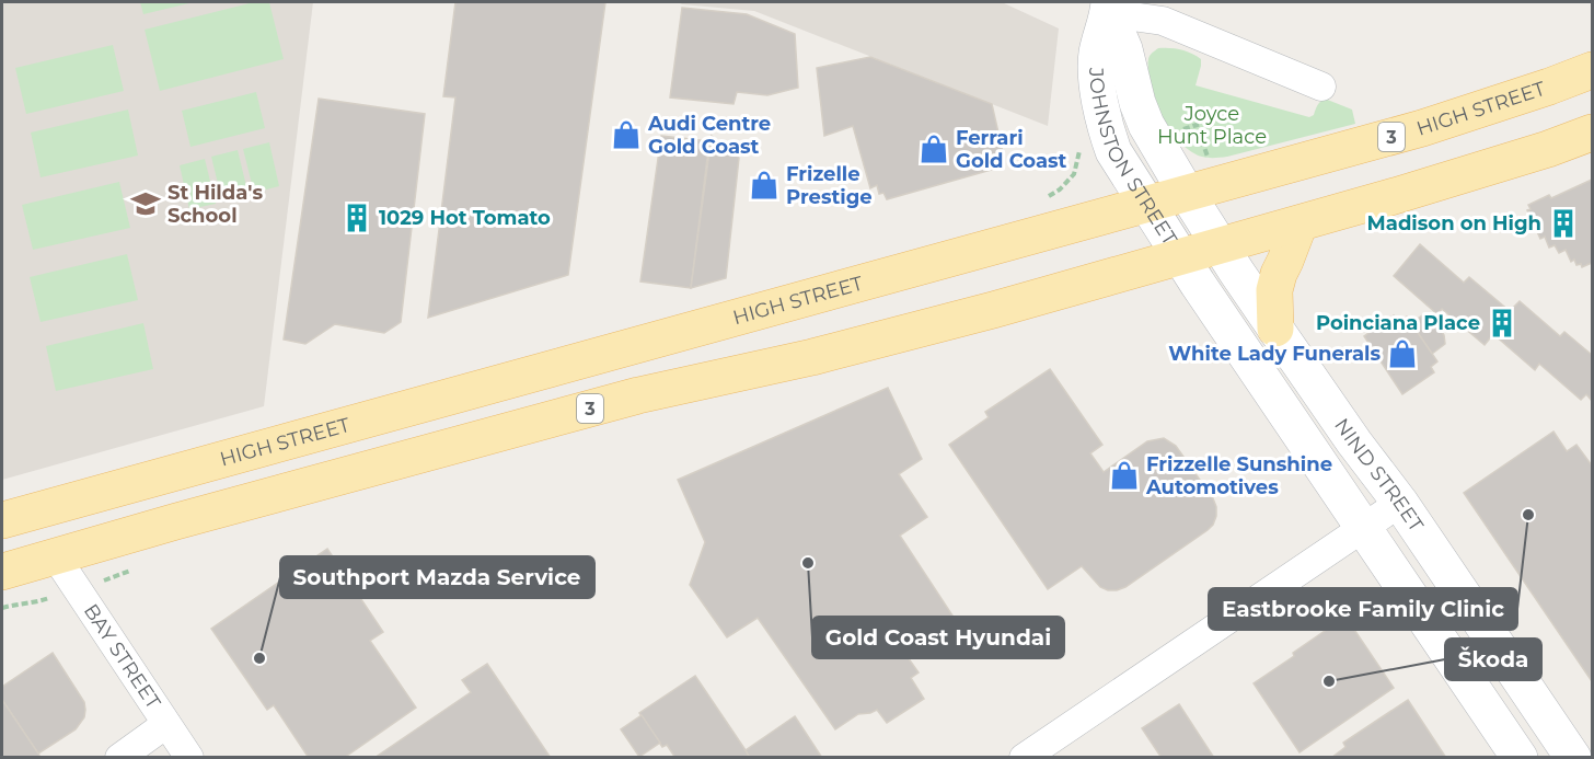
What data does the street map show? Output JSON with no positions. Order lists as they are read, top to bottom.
{
  "streets": {
    "main road": ["HIGH STREET", "3"],
    "street": ["JOHNSTON STREET", "NIND STREET", "BAY STREET"]
  },
  "crossings": [
    ["HIGH STREET", "JOHNSTON STREET"],
    ["HIGH STREET", "NIND STREET"],
    ["3", "JOHNSTON STREET"],
    ["3", "NIND STREET"],
    ["3", "BAY STREET"],
    ["JOHNSTON STREET", "NIND STREET"]
  ],
  "parks": ["Joyce Hunt Place"],
  "places": {
    "shop": [
      "Audi Centre Gold Coast",
      "Ferrari Gold Coast",
      "Frizelle Prestige",
      "White Lady Funerals",
      "Frizzelle Sunshine Automotives"
    ],
    "school or university": ["St Hilda's School"],
    "building": ["1029 Hot Tomato", "Madison on High", "Poinciana Place"],
    "other": [
      "Eastbrooke Family Clinic",
      "Gold Coast Hyundai",
      "Southport Mazda Service",
      "Škoda"
    ]
  }
}
